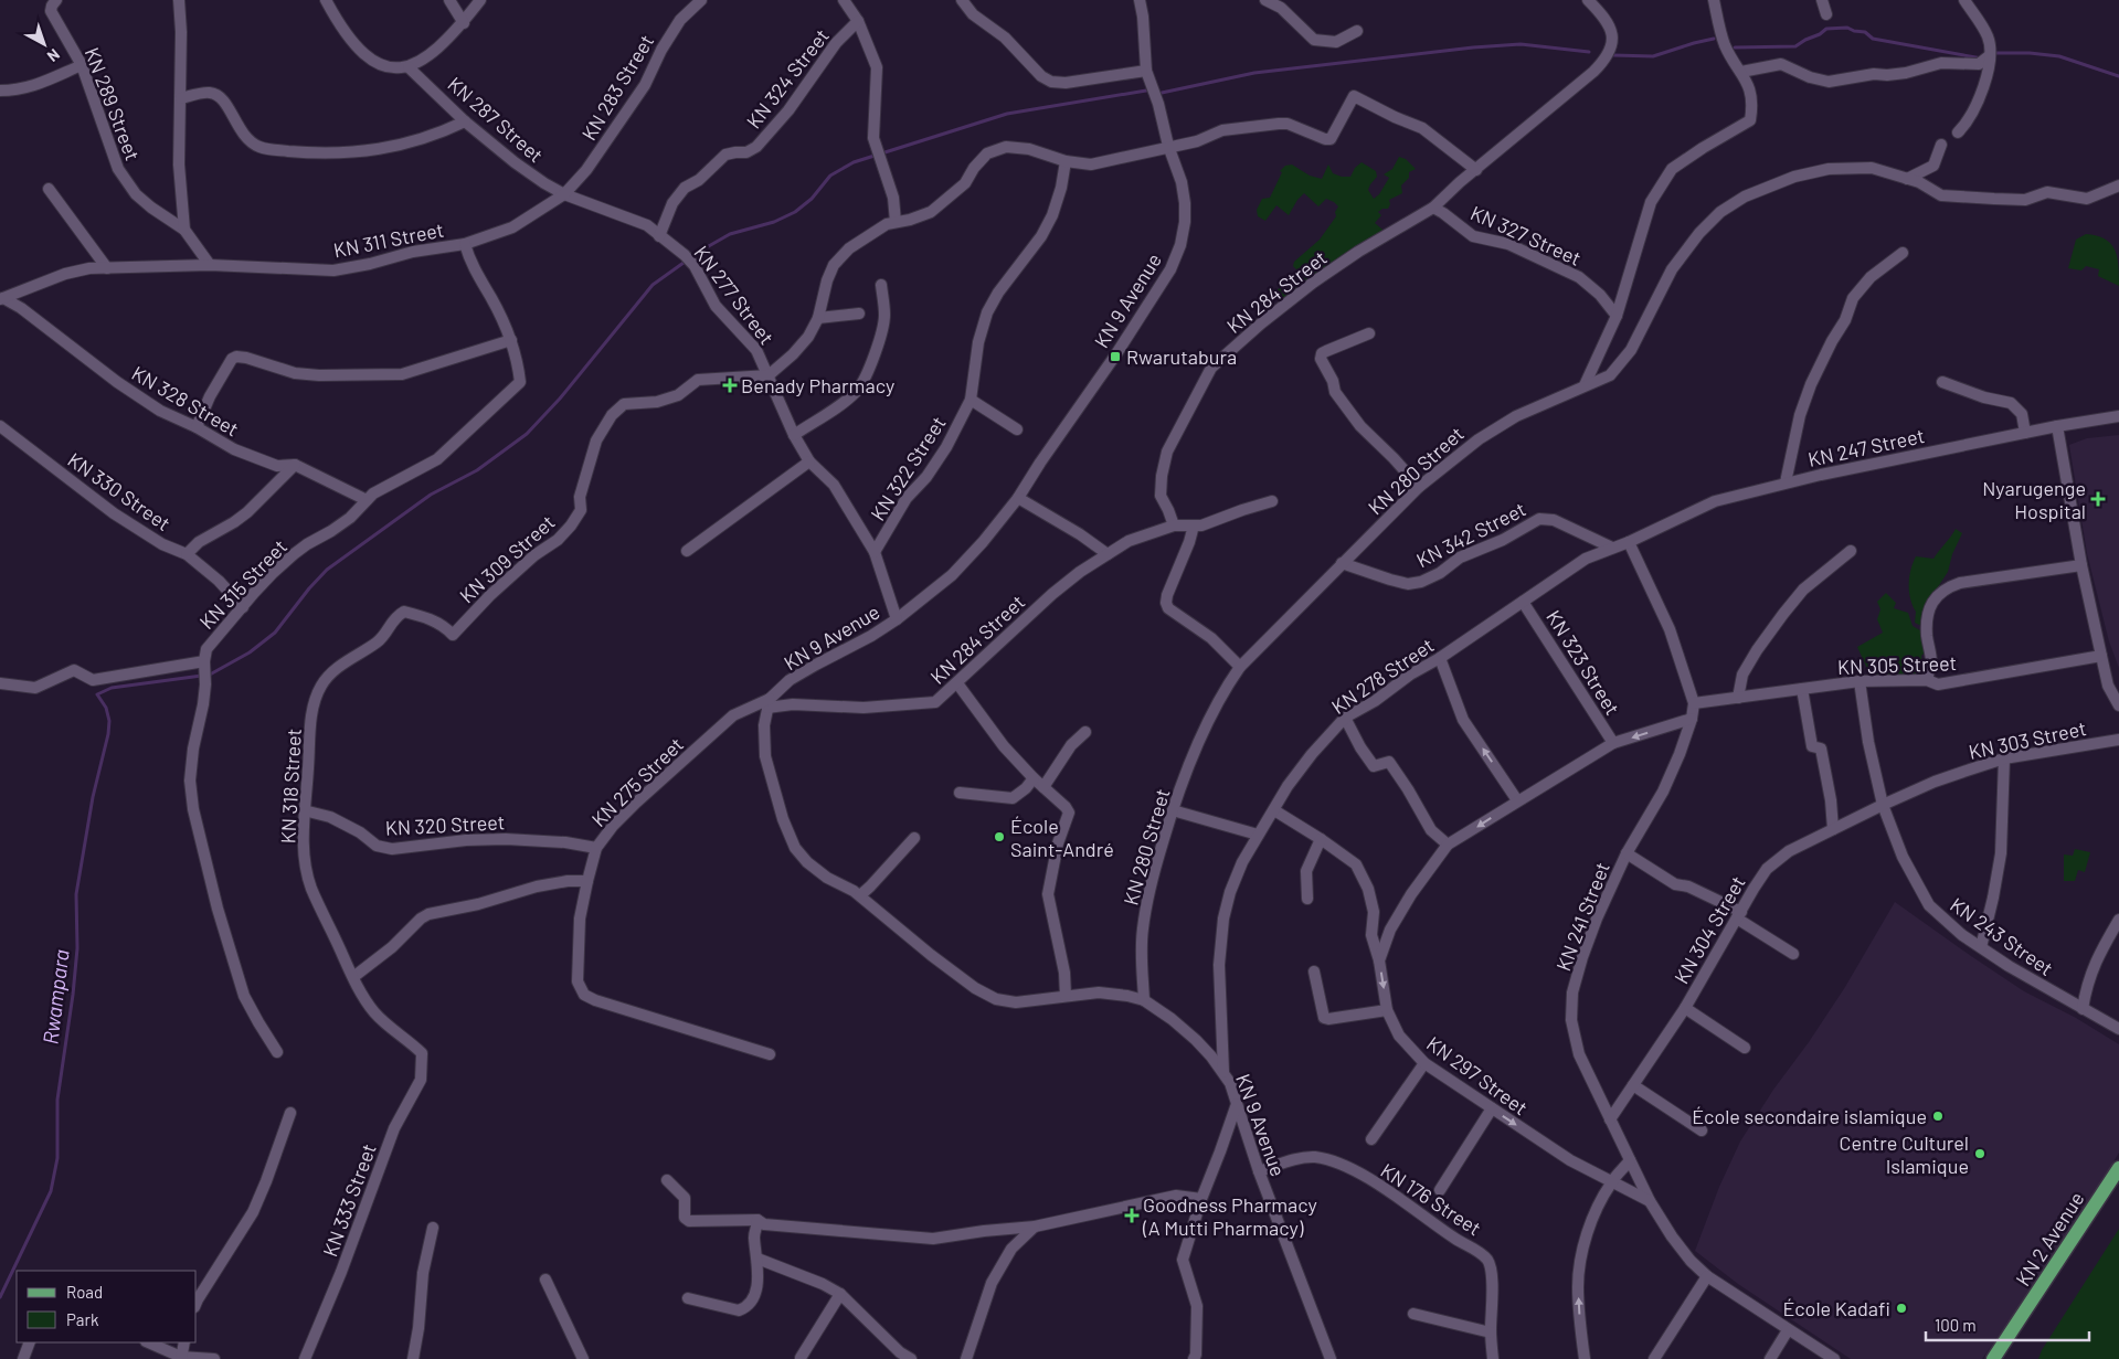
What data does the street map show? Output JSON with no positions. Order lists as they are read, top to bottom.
{
  "streets": {
    "main road": ["KN 2 Avenue"],
    "street": [
      "KN 324 Street",
      "KN 283 Street",
      "KN 289 Street",
      "KN 287 Street",
      "KN 327 Street",
      "KN 311 Street",
      "KN 284 Street",
      "KN 277 Street",
      "KN 9 Avenue",
      "KN 328 Street",
      "KN 247 Street",
      "KN 322 Street",
      "KN 280 Street",
      "KN 330 Street",
      "KN 342 Street",
      "KN 309 Street",
      "KN 315 Street",
      "KN 323 Street",
      "KN 305 Street",
      "KN 278 Street",
      "KN 303 Street",
      "KN 275 Street",
      "KN 318 Street",
      "KN 320 Street",
      "KN 241 Street",
      "KN 304 Street",
      "KN 243 Street",
      "KN 297 Street",
      "KN 176 Street",
      "KN 333 Street"
    ]
  },
  "crossings": [
    ["KN 324 Street", "KN 277 Street"],
    ["KN 283 Street", "KN 287 Street"],
    ["KN 283 Street", "KN 311 Street"],
    ["KN 283 Street", "KN 277 Street"],
    ["KN 287 Street", "KN 311 Street"],
    ["KN 287 Street", "KN 277 Street"],
    ["KN 327 Street", "KN 284 Street"],
    ["KN 311 Street", "KN 277 Street"],
    ["KN 311 Street", "KN 328 Street"],
    ["KN 311 Street", "KN 315 Street"],
    ["KN 284 Street", "KN 9 Avenue"],
    ["KN 284 Street", "KN 275 Street"],
    ["KN 277 Street", "KN 9 Avenue"],
    ["KN 277 Street", "KN 322 Street"],
    ["KN 277 Street", "KN 309 Street"],
    ["KN 9 Avenue", "KN 280 Street"],
    ["KN 9 Avenue", "KN 278 Street"],
    ["KN 9 Avenue", "KN 275 Street"],
    ["KN 9 Avenue", "KN 176 Street"],
    ["KN 328 Street", "KN 315 Street"],
    ["KN 247 Street", "KN 278 Street"],
    ["KN 247 Street", "KN 241 Street"],
    ["KN 280 Street", "KN 342 Street"],
    ["KN 330 Street", "KN 315 Street"],
    ["KN 342 Street", "KN 278 Street"],
    ["KN 309 Street", "KN 318 Street"],
    ["KN 323 Street", "KN 278 Street"],
    ["KN 323 Street", "KN 297 Street"],
    ["KN 305 Street", "KN 241 Street"],
    ["KN 305 Street", "KN 243 Street"],
    ["KN 278 Street", "KN 241 Street"],
    ["KN 303 Street", "KN 304 Street"],
    ["KN 303 Street", "KN 243 Street"],
    ["KN 275 Street", "KN 320 Street"],
    ["KN 318 Street", "KN 320 Street"],
    ["KN 318 Street", "KN 333 Street"],
    ["KN 241 Street", "KN 304 Street"],
    ["KN 241 Street", "KN 297 Street"],
    ["KN 304 Street", "KN 243 Street"]
  ],
  "water": ["Rwampara"],
  "places": {
    "transit": ["Rwarutabura"],
    "health": ["Benady Pharmacy", "Nyarugenge Hospital", "Goodness Pharmacy (A Mutti Pharmacy)"],
    "other": [
      "École Saint-André",
      "École secondaire islamique",
      "Centre Culturel Islamique",
      "École Kadafi"
    ]
  },
  "legend": ["Road", "Park"],
  "scale_bar": "100 m",
  "north": "bottom right"
}
